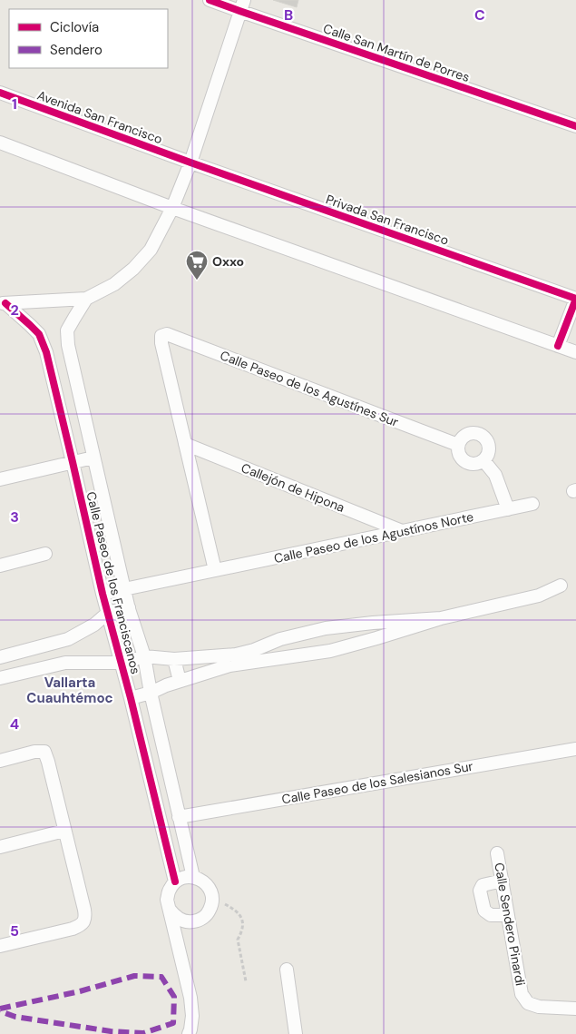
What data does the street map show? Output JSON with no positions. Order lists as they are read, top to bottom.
{
  "streets": {
    "street": [
      "Calle San Martín de Porres",
      "Avenida San Francisco",
      "Privada San Francisco",
      "Calle Paseo de los Agustínes Sur",
      "Callejón de Hipona",
      "Calle Paseo de los Agustínos Norte",
      "Calle Paseo de los Franciscanos",
      "Calle Paseo de los Salesianos Sur",
      "Calle Sendero Pinardi"
    ]
  },
  "crossings": [
    ["Avenida San Francisco", "Privada San Francisco"],
    ["Calle Paseo de los Agustínes Sur", "Callejón de Hipona"],
    ["Callejón de Hipona", "Calle Paseo de los Agustínos Norte"],
    ["Calle Paseo de los Agustínos Norte", "Calle Paseo de los Franciscanos"],
    ["Calle Paseo de los Franciscanos", "Calle Paseo de los Salesianos Sur"]
  ],
  "districts": ["Vallarta Cuauhtémoc"],
  "places": {
    "supermarket": ["Oxxo"]
  },
  "legend": ["Ciclovía", "Sendero"],
  "grid": {
    "columns": ["B", "C"],
    "rows": [
      "1",
      "2",
      "3",
      "4",
      "5"
    ]
  }
}
